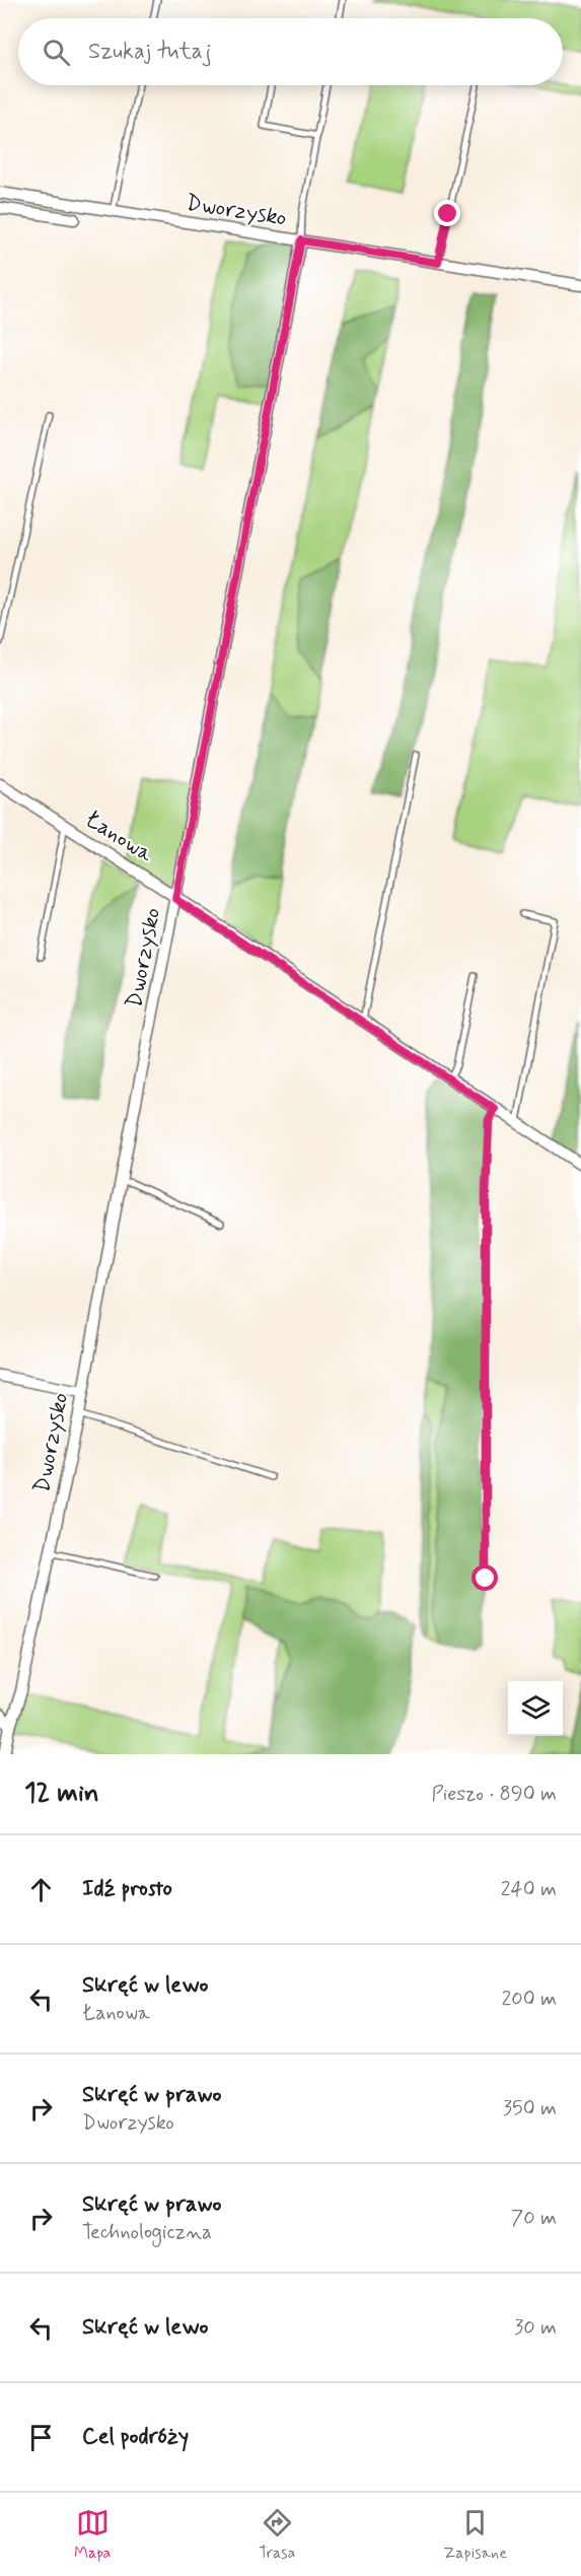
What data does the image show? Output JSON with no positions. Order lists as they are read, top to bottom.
{
  "streets": {
    "street": ["Dworzysko", "Łanowa"]
  },
  "crossings": [
    ["Dworzysko", "Łanowa"]
  ],
  "page": {
    "search": "Szukaj tutaj",
    "heading": ["12 min", "Pieszo · 890 m"],
    "list": [
      ["Idź prosto", "240 m"],
      ["Skręć w lewo", "Łanowa", "200 m"],
      ["Skręć w prawo", "Dworzysko", "350 m"],
      ["Skręć w prawo", "Technologiczna", "70 m"],
      ["Skręć w lewo", "30 m"],
      "Cel podróży"
    ],
    "nav": ["Mapa", "Trasa", "Zapisane"]
  }
}
